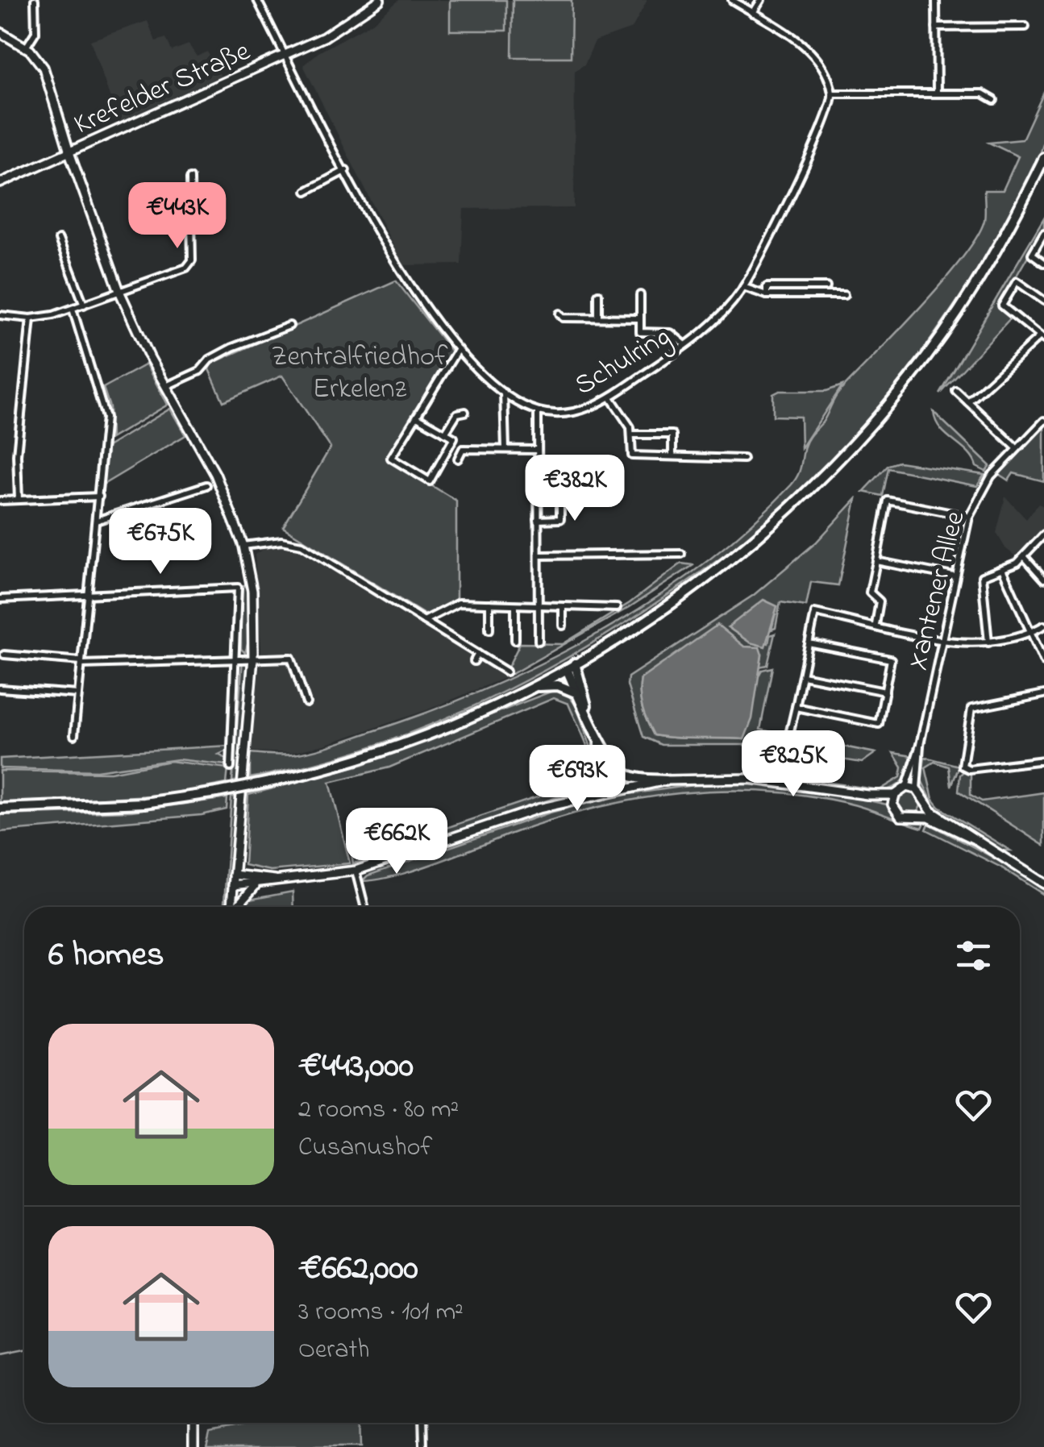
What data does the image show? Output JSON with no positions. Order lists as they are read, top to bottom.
{
  "streets": {
    "main road": ["Krefelder Straße"],
    "street": ["Schulring", "Xantener Allee"]
  },
  "parks": ["Zentralfriedhof Erkelenz"],
  "page": {
    "price": [
      "€443K",
      "€382K",
      "€675K",
      "€825K",
      "€693K",
      "€662K"
    ],
    "heading": "6 homes",
    "list": [
      {
        "name": "€443,000",
        "note": "2 rooms · 80 m² · Cusanushof"
      },
      {
        "name": "€662,000",
        "note": "3 rooms · 101 m² · Oerath"
      }
    ]
  }
}
